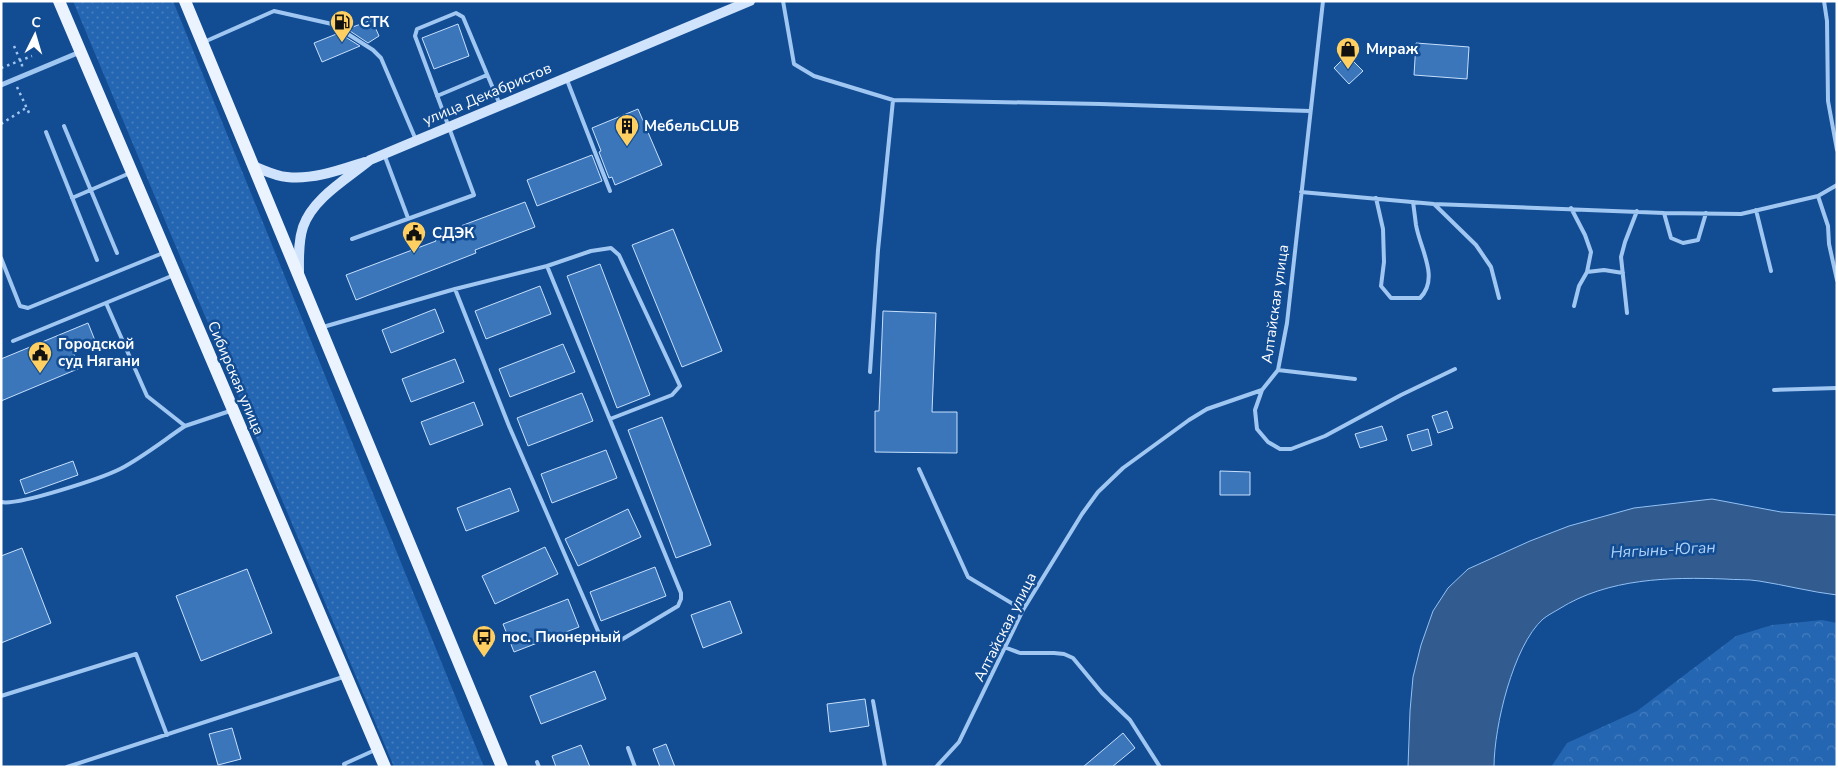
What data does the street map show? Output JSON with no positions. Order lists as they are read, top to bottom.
{
  "streets": {
    "main road": ["улица Декабристов", "Сибирская улица"],
    "lane": ["Алтайская улица"]
  },
  "water": ["Нягынь-Юган"],
  "places": {
    "fuel station": ["СТК"],
    "shop": ["Мираж"],
    "building": ["МебельCLUB"],
    "public building": ["СДЭК", "Городской суд Нягани"],
    "bus stop": ["пос. Пионерный"]
  },
  "north": "top"
}
